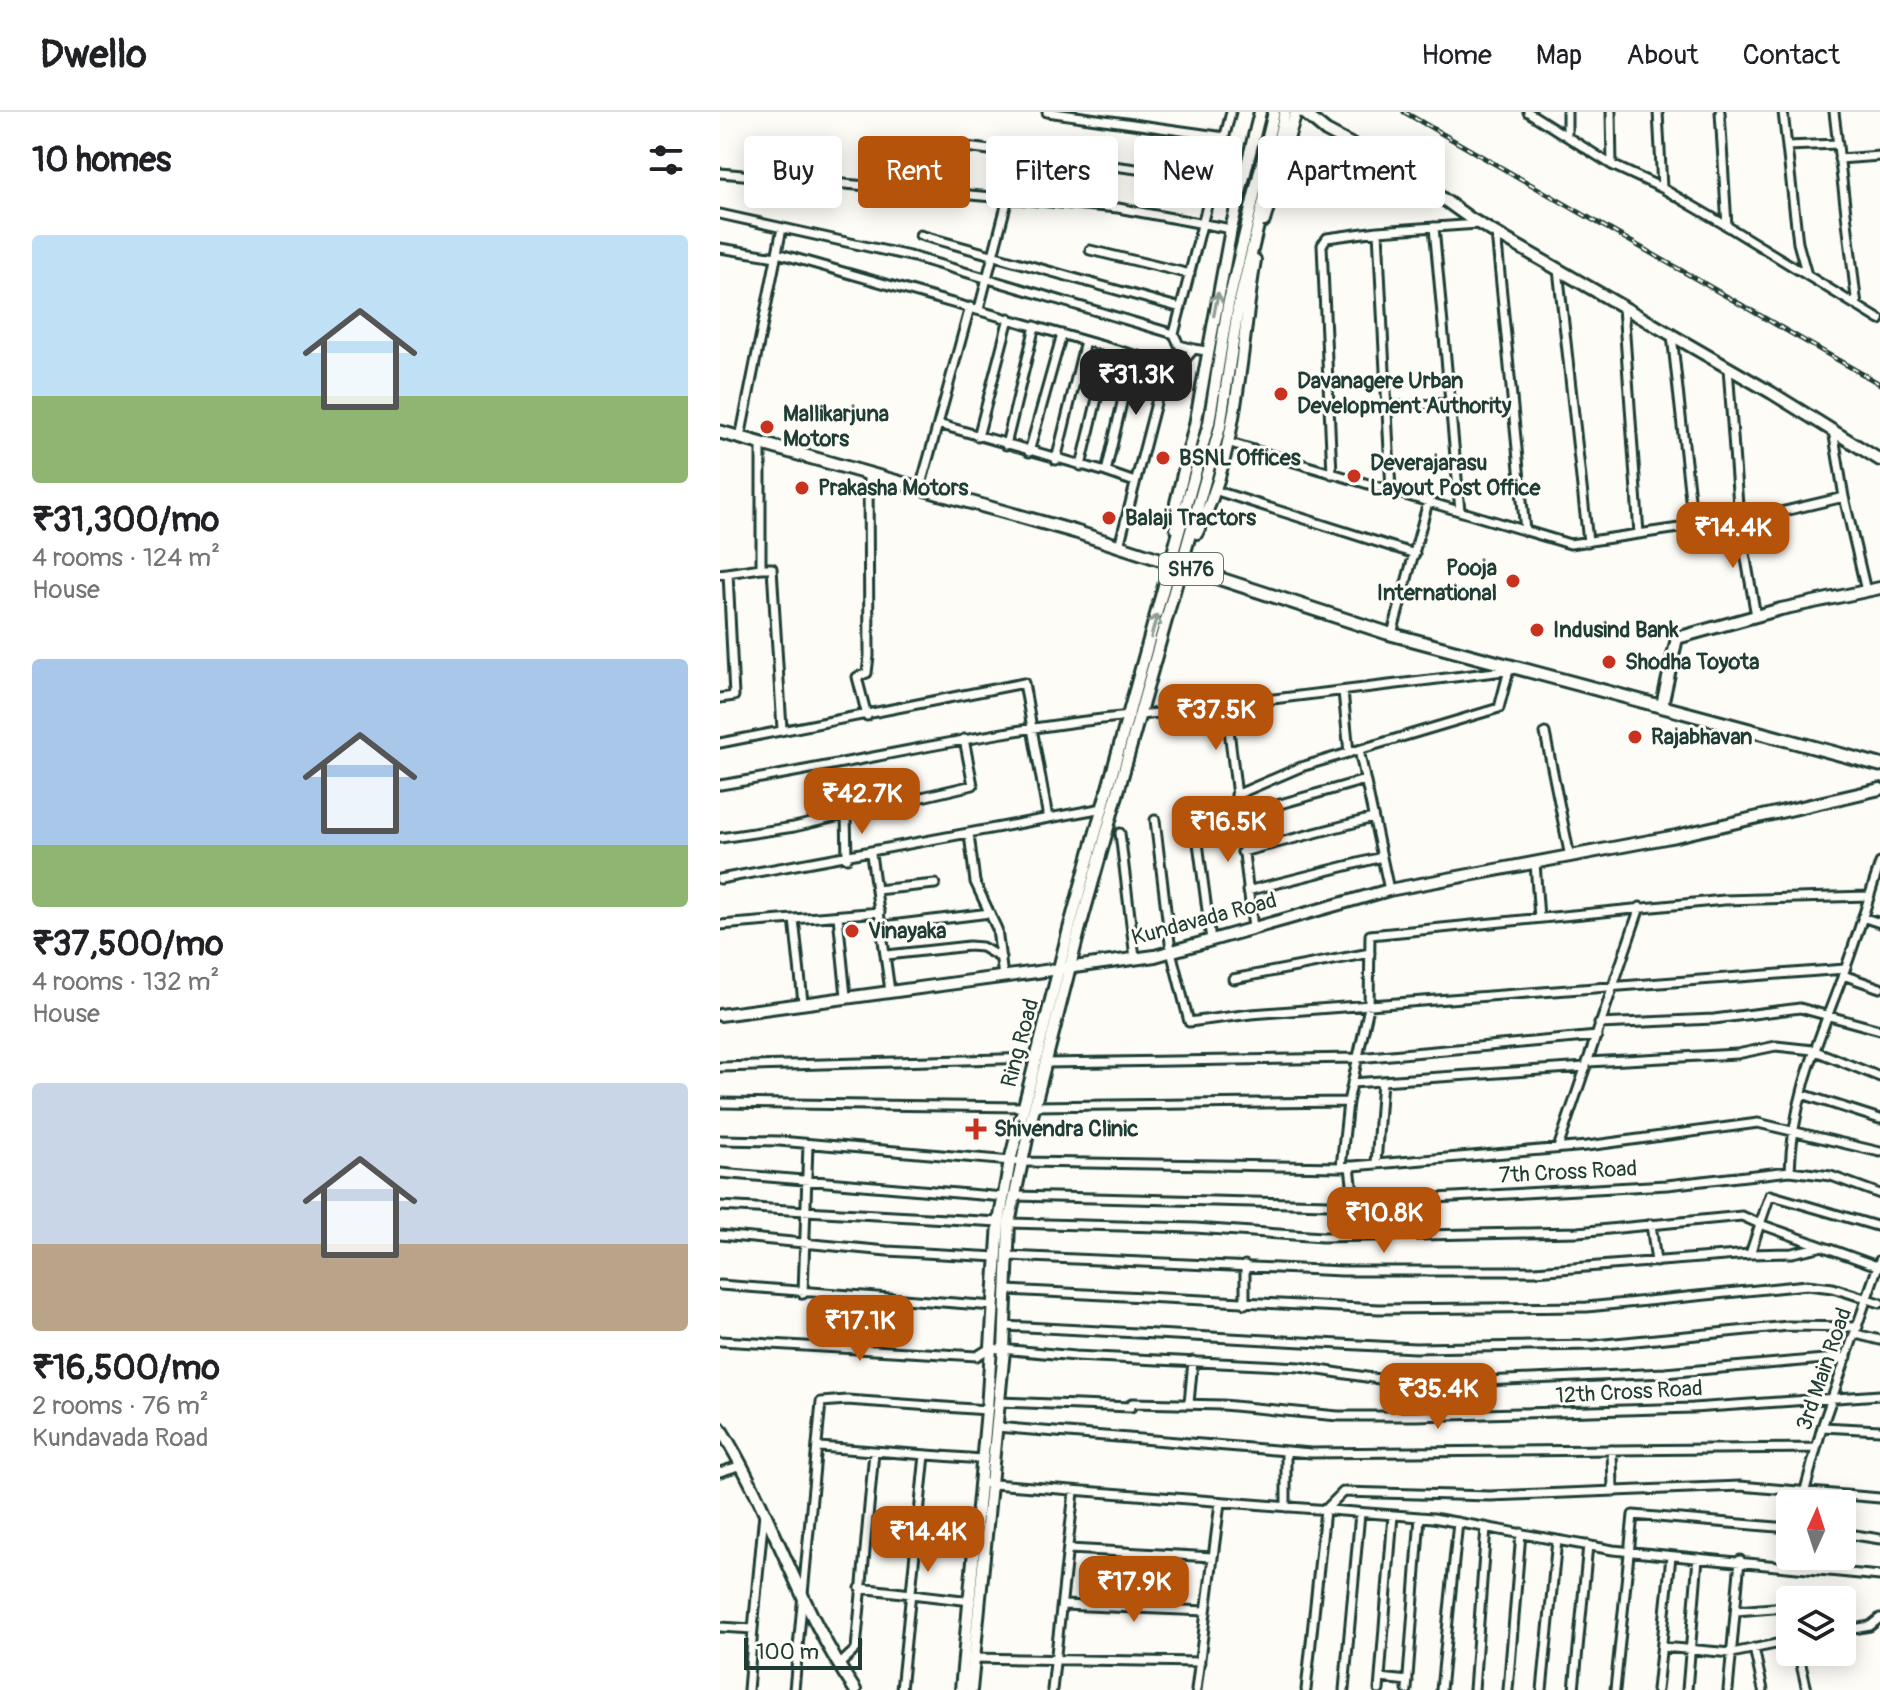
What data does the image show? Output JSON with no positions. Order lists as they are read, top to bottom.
{
  "streets": {
    "main road": ["SH76"],
    "street": [
      "Kundavada Road",
      "Ring Road",
      "7th Cross Road",
      "3rd Main Road",
      "12th Cross Road"
    ]
  },
  "crossings": [
    ["SH76", "Ring Road"],
    ["Kundavada Road", "Ring Road"],
    ["Ring Road", "7th Cross Road"],
    ["Ring Road", "12th Cross Road"],
    ["3rd Main Road", "12th Cross Road"]
  ],
  "places": {
    "other": [
      "Davanagere Urban Development Authority",
      "Mallikarjuna Motors",
      "BSNL Offices",
      "Deverajarasu Layout Post Office",
      "Prakasha Motors",
      "Balaji Tractors",
      "Pooja International",
      "Indusind Bank",
      "Shodha Toyota",
      "Rajabhavan",
      "Vinayaka"
    ],
    "health": ["Shivendra Clinic"]
  },
  "scale_bar": "100 m",
  "north": "top",
  "page": {
    "header": "Dwello",
    "nav": [
      "Home",
      "Map",
      "About",
      "Contact"
    ],
    "heading": "10 homes",
    "chip": [
      "Buy",
      "Rent",
      "Filters",
      "New",
      "Apartment"
    ],
    "list": [
      {
        "name": "₹31,300/mo",
        "note": "4 rooms · 124 m² · House"
      },
      {
        "name": "₹37,500/mo",
        "note": "4 rooms · 132 m² · House"
      },
      {
        "name": "₹16,500/mo",
        "note": "2 rooms · 76 m² · Kundavada Road"
      }
    ],
    "price": [
      "₹31.3K",
      "₹14.4K",
      "₹37.5K",
      "₹42.7K",
      "₹16.5K",
      "₹10.8K",
      "₹17.1K",
      "₹35.4K",
      "₹14.4K",
      "₹17.9K"
    ],
    "scale": "100 m"
  }
}
